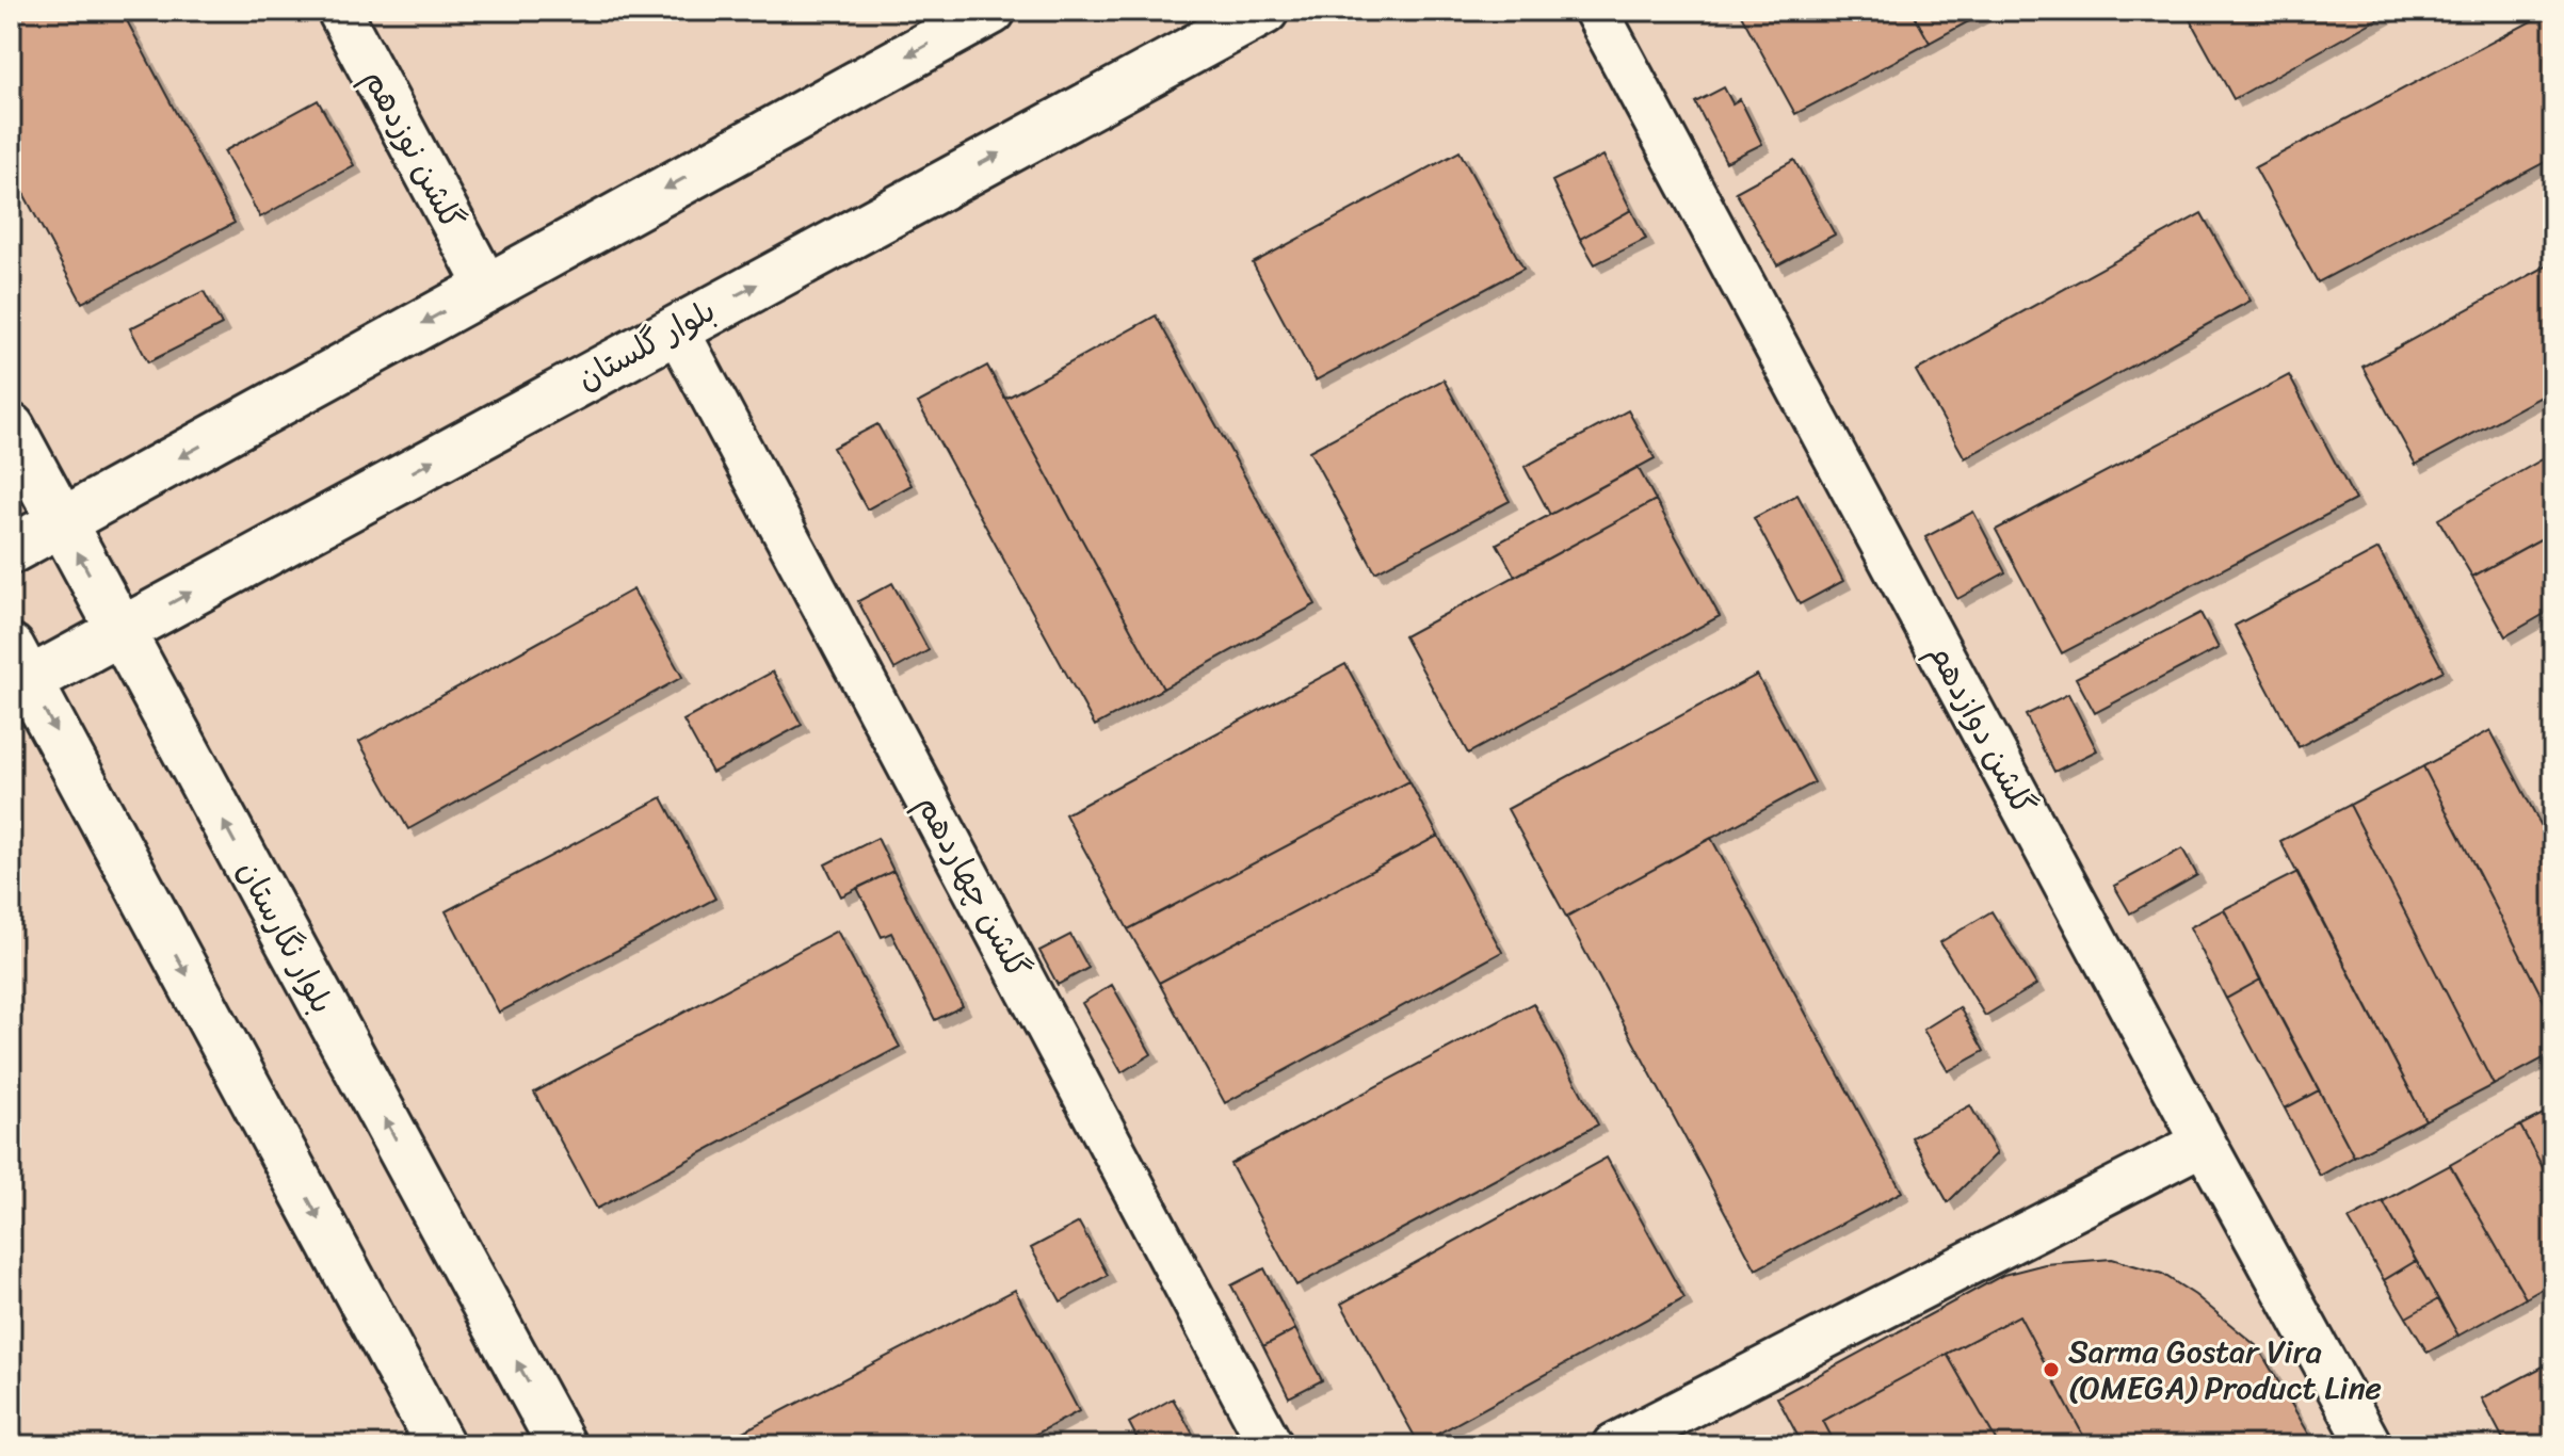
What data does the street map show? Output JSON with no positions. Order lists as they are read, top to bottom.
{
  "streets": {
    "street": [
      "گلشن نوزدهم",
      "بلوار گلستان",
      "گلشن دوازدهم",
      "گلشن چهاردهم",
      "بلوار نگارستان"
    ]
  },
  "crossings": [
    ["بلوار گلستان", "گلشن چهاردهم"],
    ["بلوار گلستان", "بلوار نگارستان"]
  ],
  "places": ["Sarma Gostar Vira (OMEGA) Product Line"]
}
